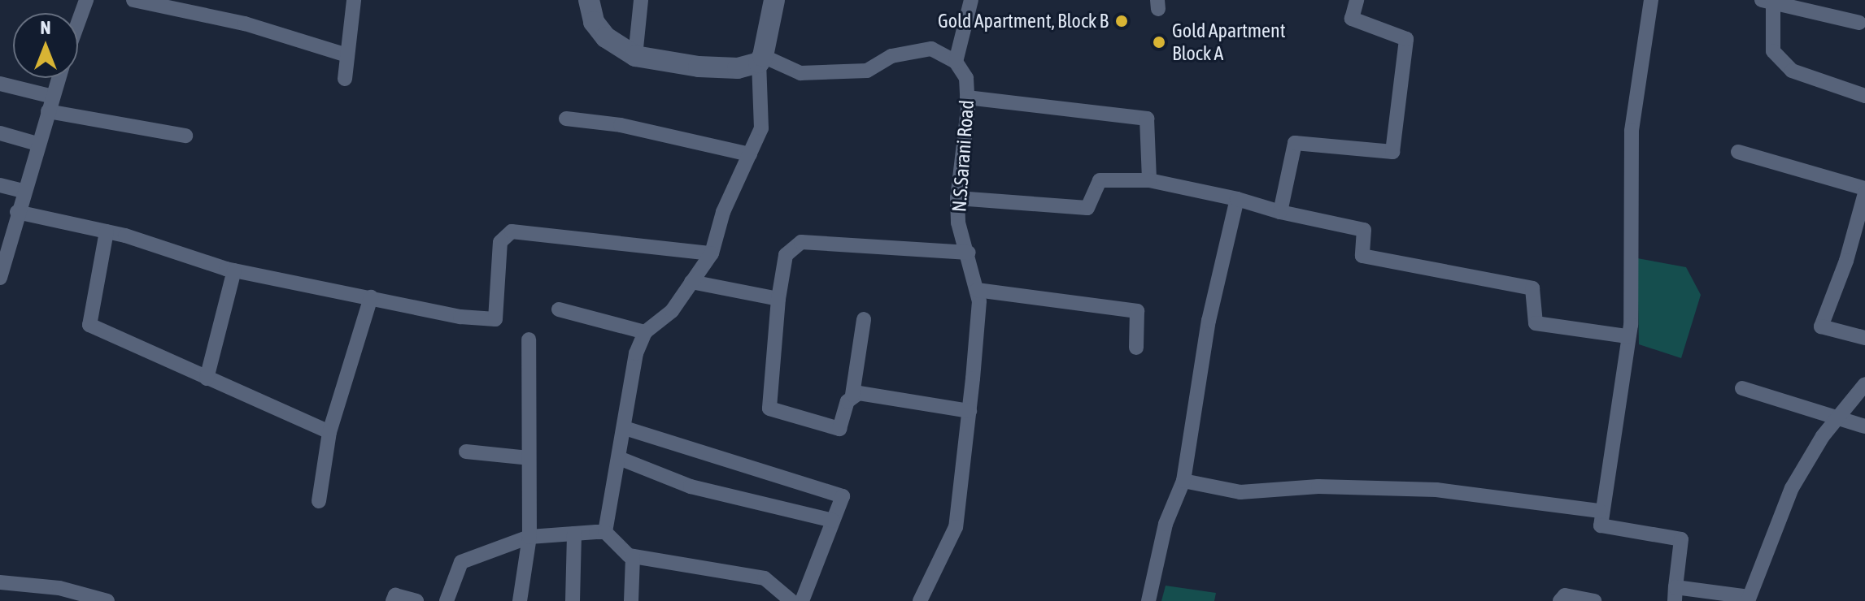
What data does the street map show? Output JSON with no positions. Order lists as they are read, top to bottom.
{
  "streets": {
    "street": ["N.S.Sarani Road"]
  },
  "places": ["Gold Apartment, Block B", "Gold Apartment Block A"],
  "north": "top"
}
